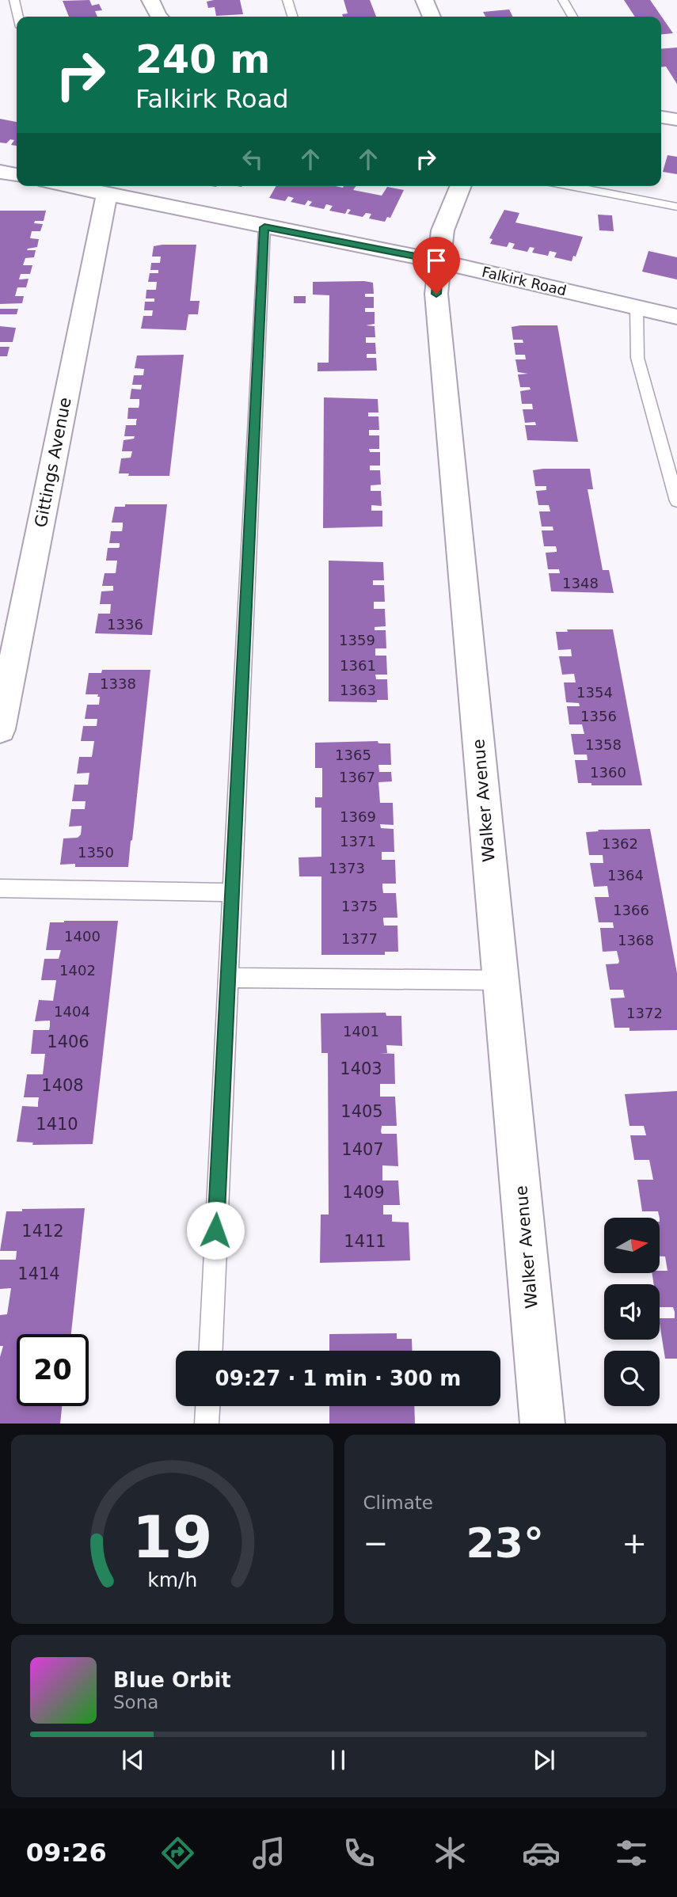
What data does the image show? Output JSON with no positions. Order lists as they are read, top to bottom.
{
  "streets": {
    "street": ["Falkirk Road", "Gittings Avenue", "Walker Avenue"]
  },
  "crossings": [
    ["Falkirk Road", "Gittings Avenue"],
    ["Falkirk Road", "Walker Avenue"]
  ],
  "house_numbers": [
    "1348",
    "1336",
    "1359",
    "1361",
    "1338",
    "1363",
    "1354",
    "1356",
    "1358",
    "1365",
    "1360",
    "1367",
    "1369",
    "1371",
    "1362",
    "1350",
    "1373",
    "1364",
    "1375",
    "1366",
    "1400",
    "1377",
    "1368",
    "1402",
    "1404",
    "1372",
    "1401",
    "1406",
    "1403",
    "1408",
    "1405",
    "1410",
    "1407",
    "1409",
    "1412",
    "1411",
    "1414"
  ],
  "north": "right",
  "page": {
    "turn": ["240 m", "Falkirk Road"],
    "limit": "20",
    "trip": "09:27 · 1 min · 300 m",
    "tile": "Climate",
    "heat": ["−", "23°", "+"],
    "song": ["Blue Orbit", "Sona"],
    "tabs": "09:26",
    "gauge": ["19", "km/h"]
  }
}
